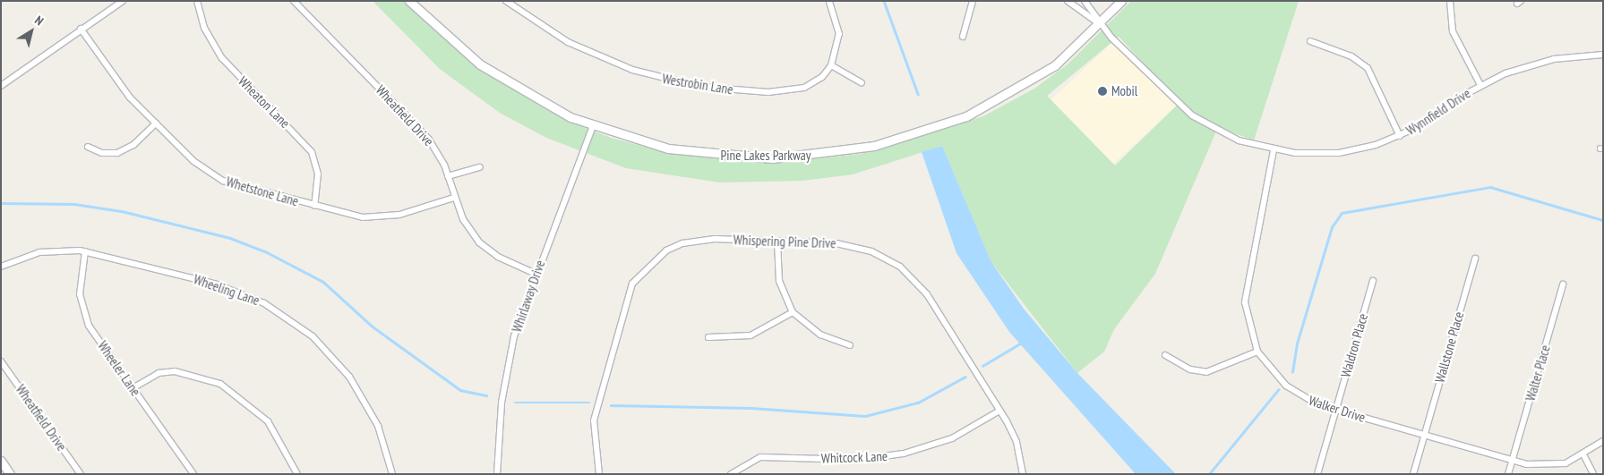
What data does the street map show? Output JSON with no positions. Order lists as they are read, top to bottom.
{
  "streets": {
    "street": [
      "Westrobin Lane",
      "Wheaton Lane",
      "Wynnfield Drive",
      "Wheatfield Drive",
      "Pine Lakes Parkway",
      "Whetstone Lane",
      "Whispering Pine Drive",
      "Wheeling Lane",
      "Whirlaway Drive",
      "Waldron Place",
      "Wallstone Place",
      "Wheeler Lane",
      "Walter Place",
      "Walker Drive",
      "Whitcock Lane"
    ]
  },
  "crossings": [
    ["Wheaton Lane", "Whetstone Lane"],
    ["Wynnfield Drive", "Pine Lakes Parkway"],
    ["Wynnfield Drive", "Walker Drive"],
    ["Wheatfield Drive", "Whetstone Lane"],
    ["Wheatfield Drive", "Whirlaway Drive"],
    ["Pine Lakes Parkway", "Whirlaway Drive"],
    ["Whispering Pine Drive", "Whitcock Lane"],
    ["Wheeling Lane", "Wheeler Lane"],
    ["Waldron Place", "Walker Drive"],
    ["Wallstone Place", "Walker Drive"],
    ["Walter Place", "Walker Drive"]
  ],
  "places": ["Mobil"],
  "north": "top right"
}
